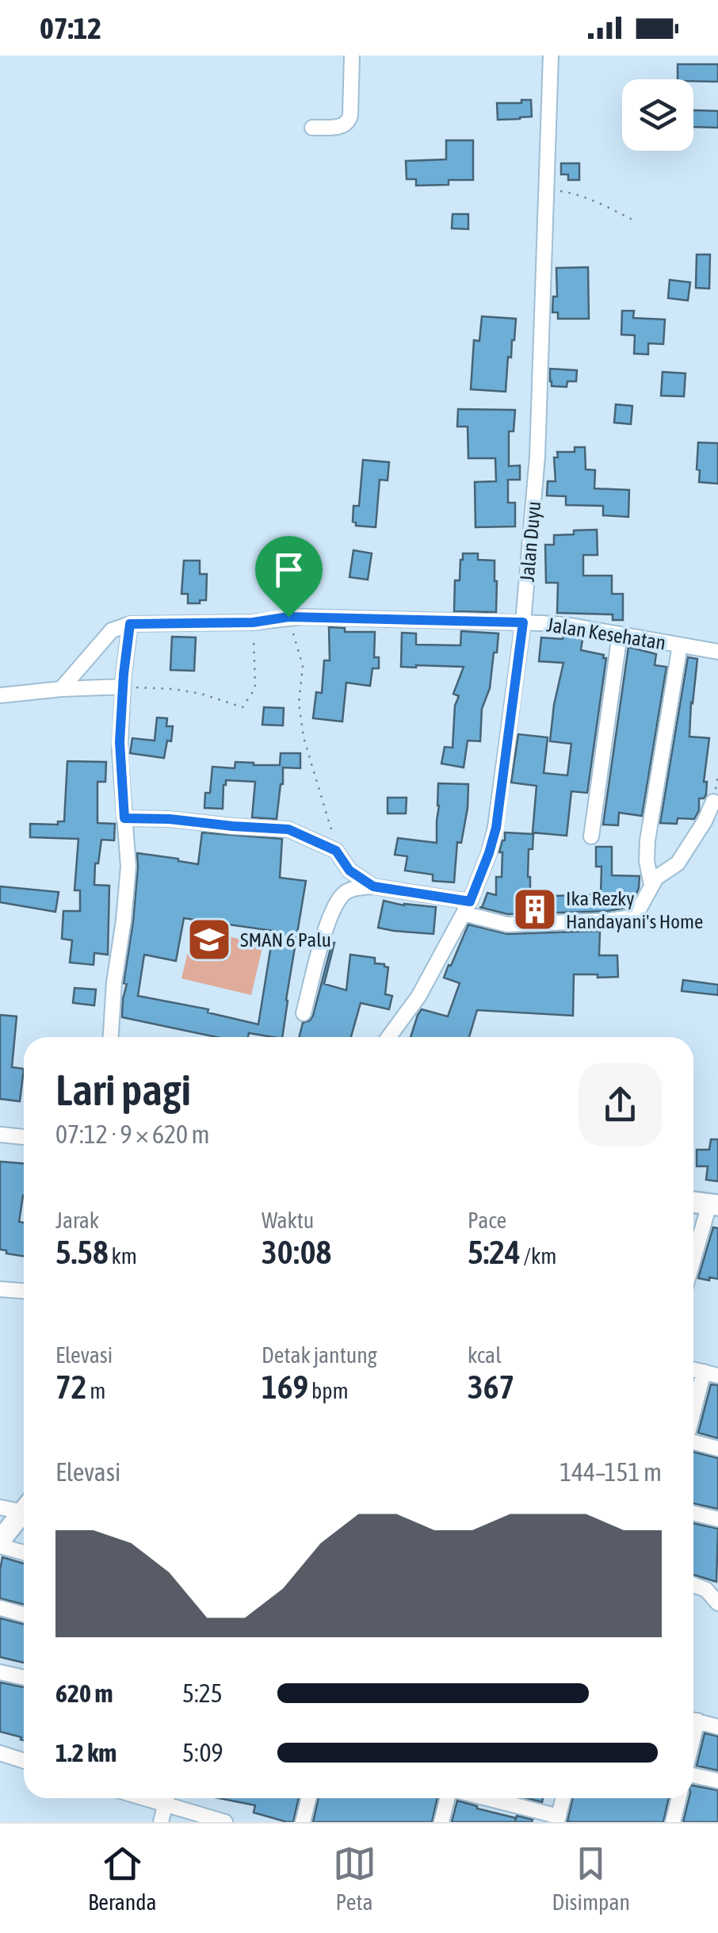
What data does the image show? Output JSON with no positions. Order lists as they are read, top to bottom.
{
  "streets": {
    "street": ["Jalan Duyu", "Jalan Kesehatan"]
  },
  "crossings": [
    ["Jalan Duyu", "Jalan Kesehatan"]
  ],
  "places": {
    "building": ["Ika Rezky Handayani's Home"],
    "school or university": ["SMAN 6 Palu"]
  },
  "page": {
    "status": "07:12",
    "heading": ["Lari pagi", "07:12 · 9 × 620 m"],
    "stats": [
      ["Jarak", "5.58 km"],
      ["Waktu", "30:08"],
      ["Pace", "5:24 /km"],
      ["Elevasi", "72 m"],
      ["Detak jantung", "169 bpm"],
      ["kcal", "367"]
    ],
    "chart": ["Elevasi", "144–151 m"],
    "list": [
      {
        "name": "620 m",
        "note": "5:25"
      },
      {
        "name": "1.2 km",
        "note": "5:09"
      }
    ],
    "tabs": ["Beranda", "Peta", "Disimpan"]
  }
}
